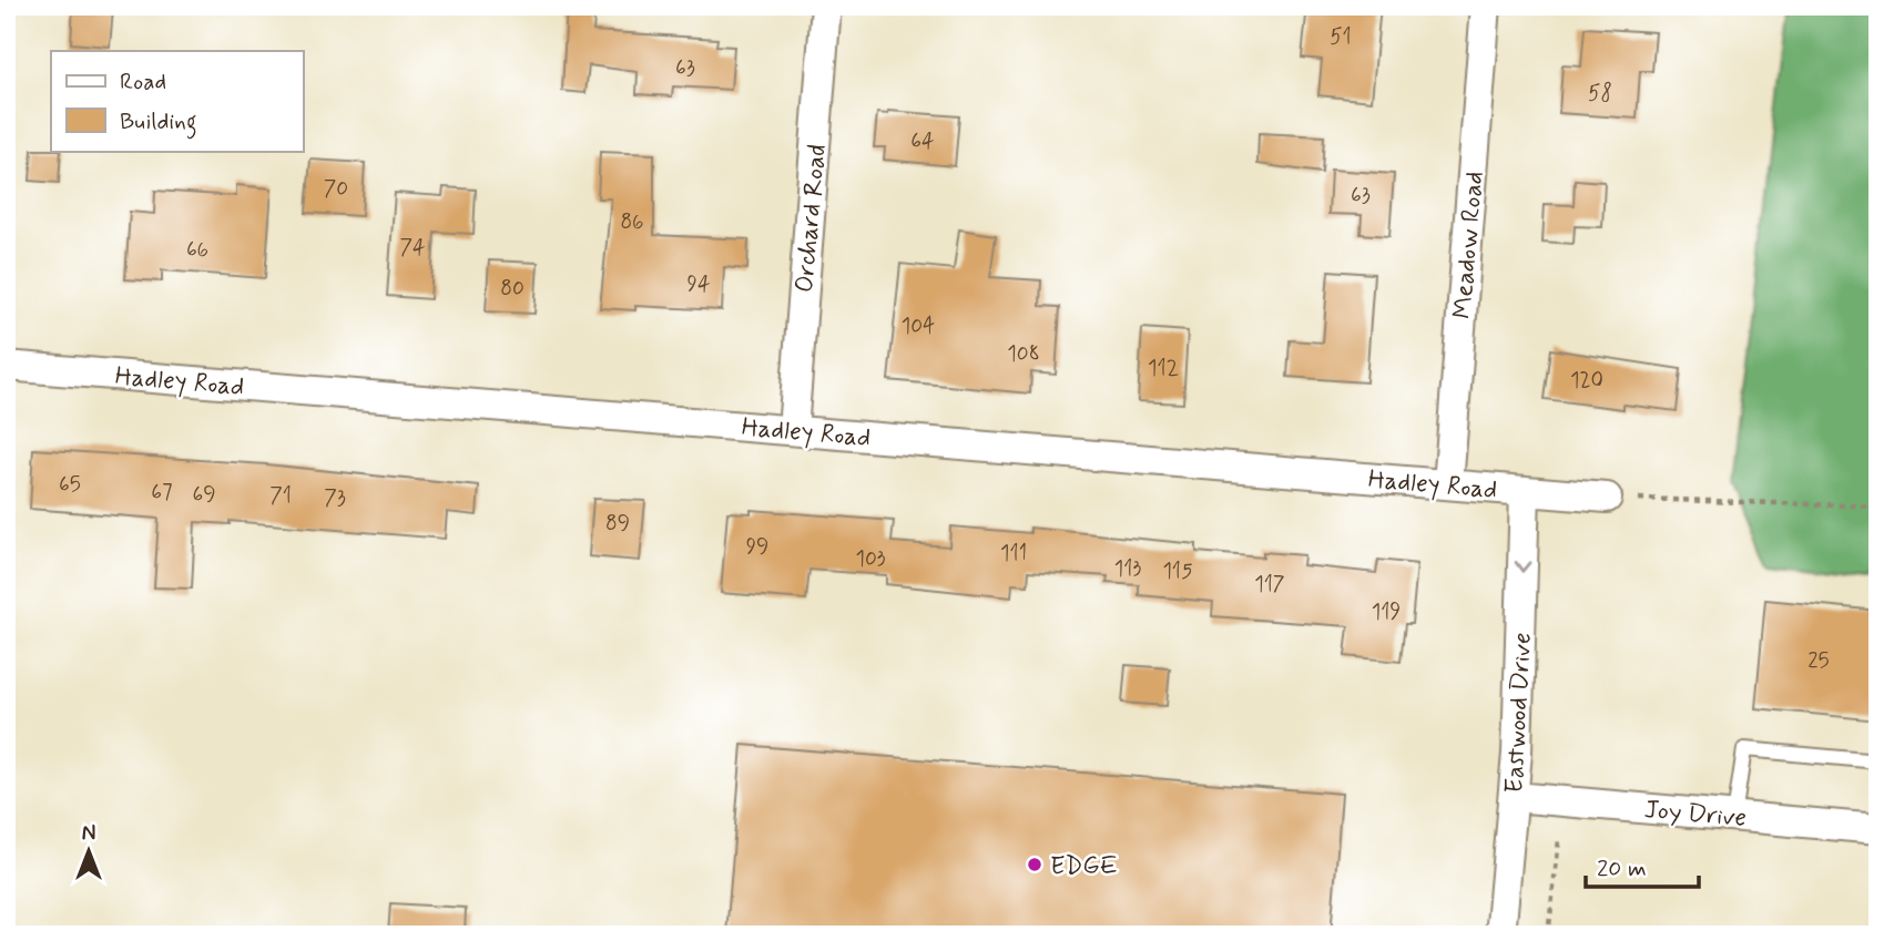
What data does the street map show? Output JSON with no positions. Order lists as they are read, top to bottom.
{
  "streets": {
    "street": [
      "Orchard Road",
      "Meadow Road",
      "Hadley Road",
      "Eastwood Drive",
      "Joy Drive"
    ]
  },
  "crossings": [
    ["Orchard Road", "Hadley Road"],
    ["Meadow Road", "Hadley Road"],
    ["Hadley Road", "Eastwood Drive"],
    ["Eastwood Drive", "Joy Drive"]
  ],
  "one_way": ["Eastwood Drive"],
  "places": ["EDGE"],
  "house_numbers": [
    "51",
    "63",
    "58",
    "64",
    "70",
    "63",
    "86",
    "74",
    "66",
    "94",
    "80",
    "104",
    "108",
    "112",
    "120",
    "65",
    "67",
    "69",
    "71",
    "73",
    "89",
    "99",
    "111",
    "103",
    "113",
    "115",
    "117",
    "119",
    "25"
  ],
  "legend": ["Road", "Building"],
  "scale_bar": "20 m",
  "north": "top"
}
